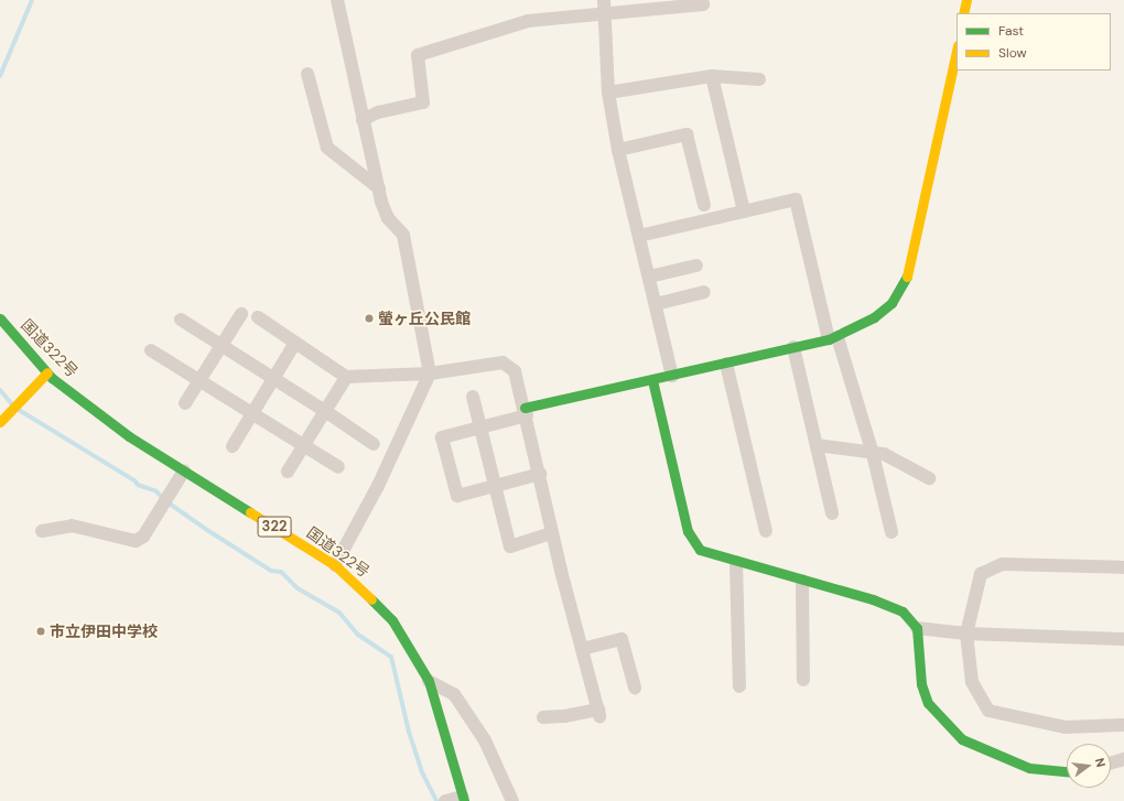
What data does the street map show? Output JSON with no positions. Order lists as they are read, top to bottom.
{
  "streets": {
    "main road": ["国道322号", "322"]
  },
  "places": ["螢ヶ丘公民館", "市立伊田中学校"],
  "legend": ["Fast", "Slow"],
  "north": "right"
}
